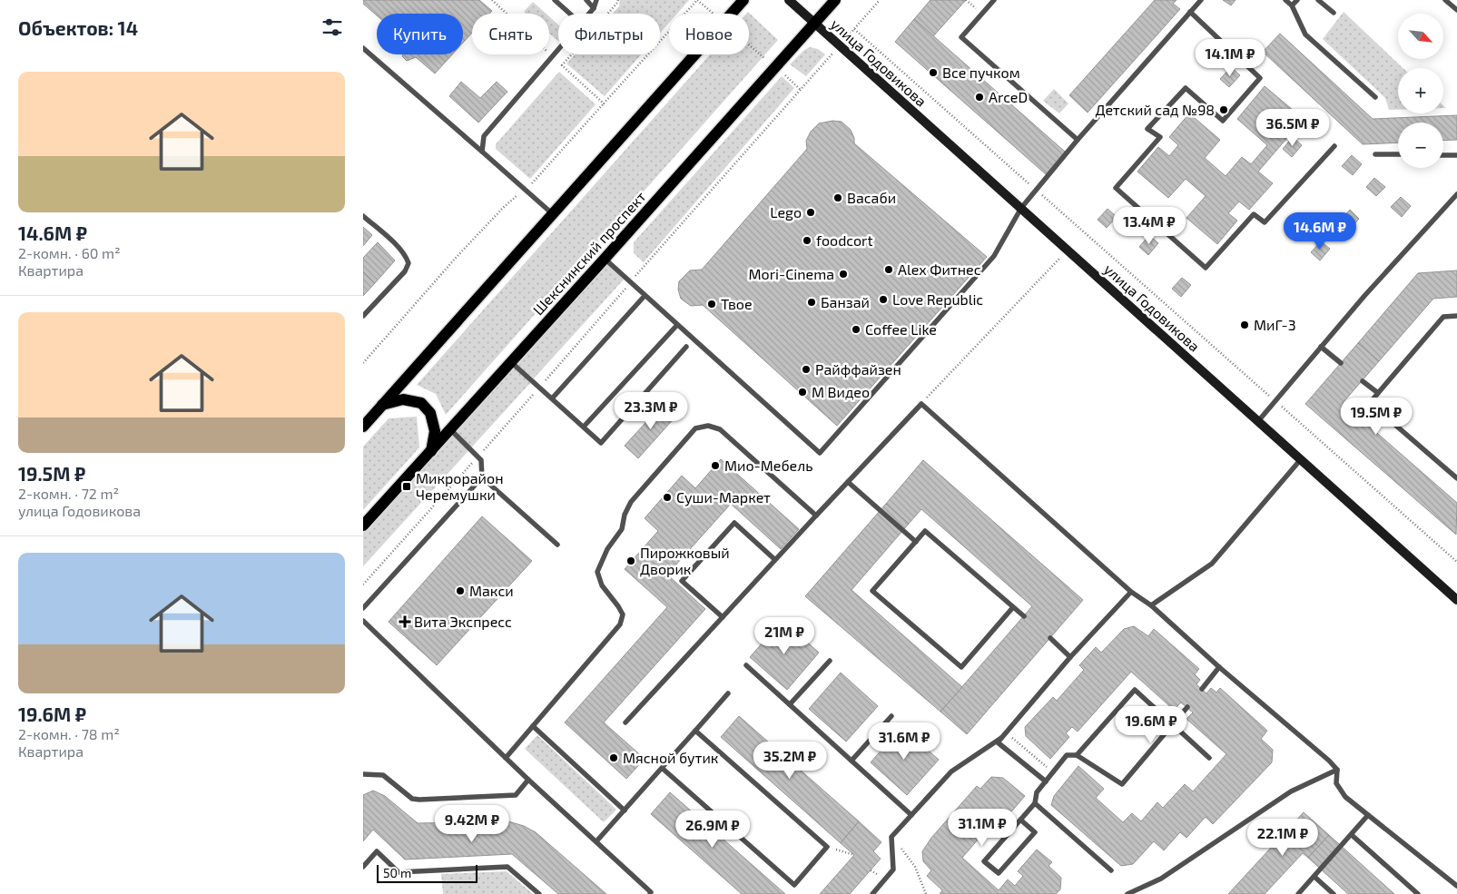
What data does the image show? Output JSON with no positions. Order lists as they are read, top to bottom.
{
  "streets": {
    "main road": ["Шекснинский проспект"],
    "street": ["улица Годовикова"]
  },
  "crossings": [
    ["улица Годовикова", "Шекснинский проспект"]
  ],
  "places": {
    "other": [
      "Все пучком",
      "ArceD",
      "Детский сад №98",
      "Васаби",
      "Lego",
      "foodcort",
      "Alex Фитнес",
      "Mori-Cinema",
      "Love Republic",
      "Банзай",
      "Твое",
      "МиГ-3",
      "Coffee Like",
      "Райффайзен",
      "М Видео",
      "Мио-Мебель",
      "Суши-Маркет",
      "Пирожковый Дворик",
      "Макси",
      "Мясной бутик"
    ],
    "transit": ["Микрорайон Черемушки"],
    "health": ["Вита Экспресс"]
  },
  "scale_bar": "50 m",
  "north": "bottom right",
  "page": {
    "heading": "Объектов: 14",
    "map_buttons": ["+", "−"],
    "chip": [
      "Купить",
      "Снять",
      "Фильтры",
      "Новое"
    ],
    "price": [
      "14.1M ₽",
      "36.5M ₽",
      "13.4M ₽",
      "14.6M ₽",
      "23.3M ₽",
      "19.5M ₽",
      "21M ₽",
      "19.6M ₽",
      "31.6M ₽",
      "35.2M ₽",
      "9.42M ₽",
      "31.1M ₽",
      "26.9M ₽",
      "22.1M ₽"
    ],
    "list": [
      {
        "name": "14.6M ₽",
        "note": "2-комн. · 60 m² · Квартира"
      },
      {
        "name": "19.5M ₽",
        "note": "2-комн. · 72 m² · улица Годовикова"
      },
      {
        "name": "19.6M ₽",
        "note": "2-комн. · 78 m² · Квартира"
      }
    ],
    "scale": "50 m"
  }
}
